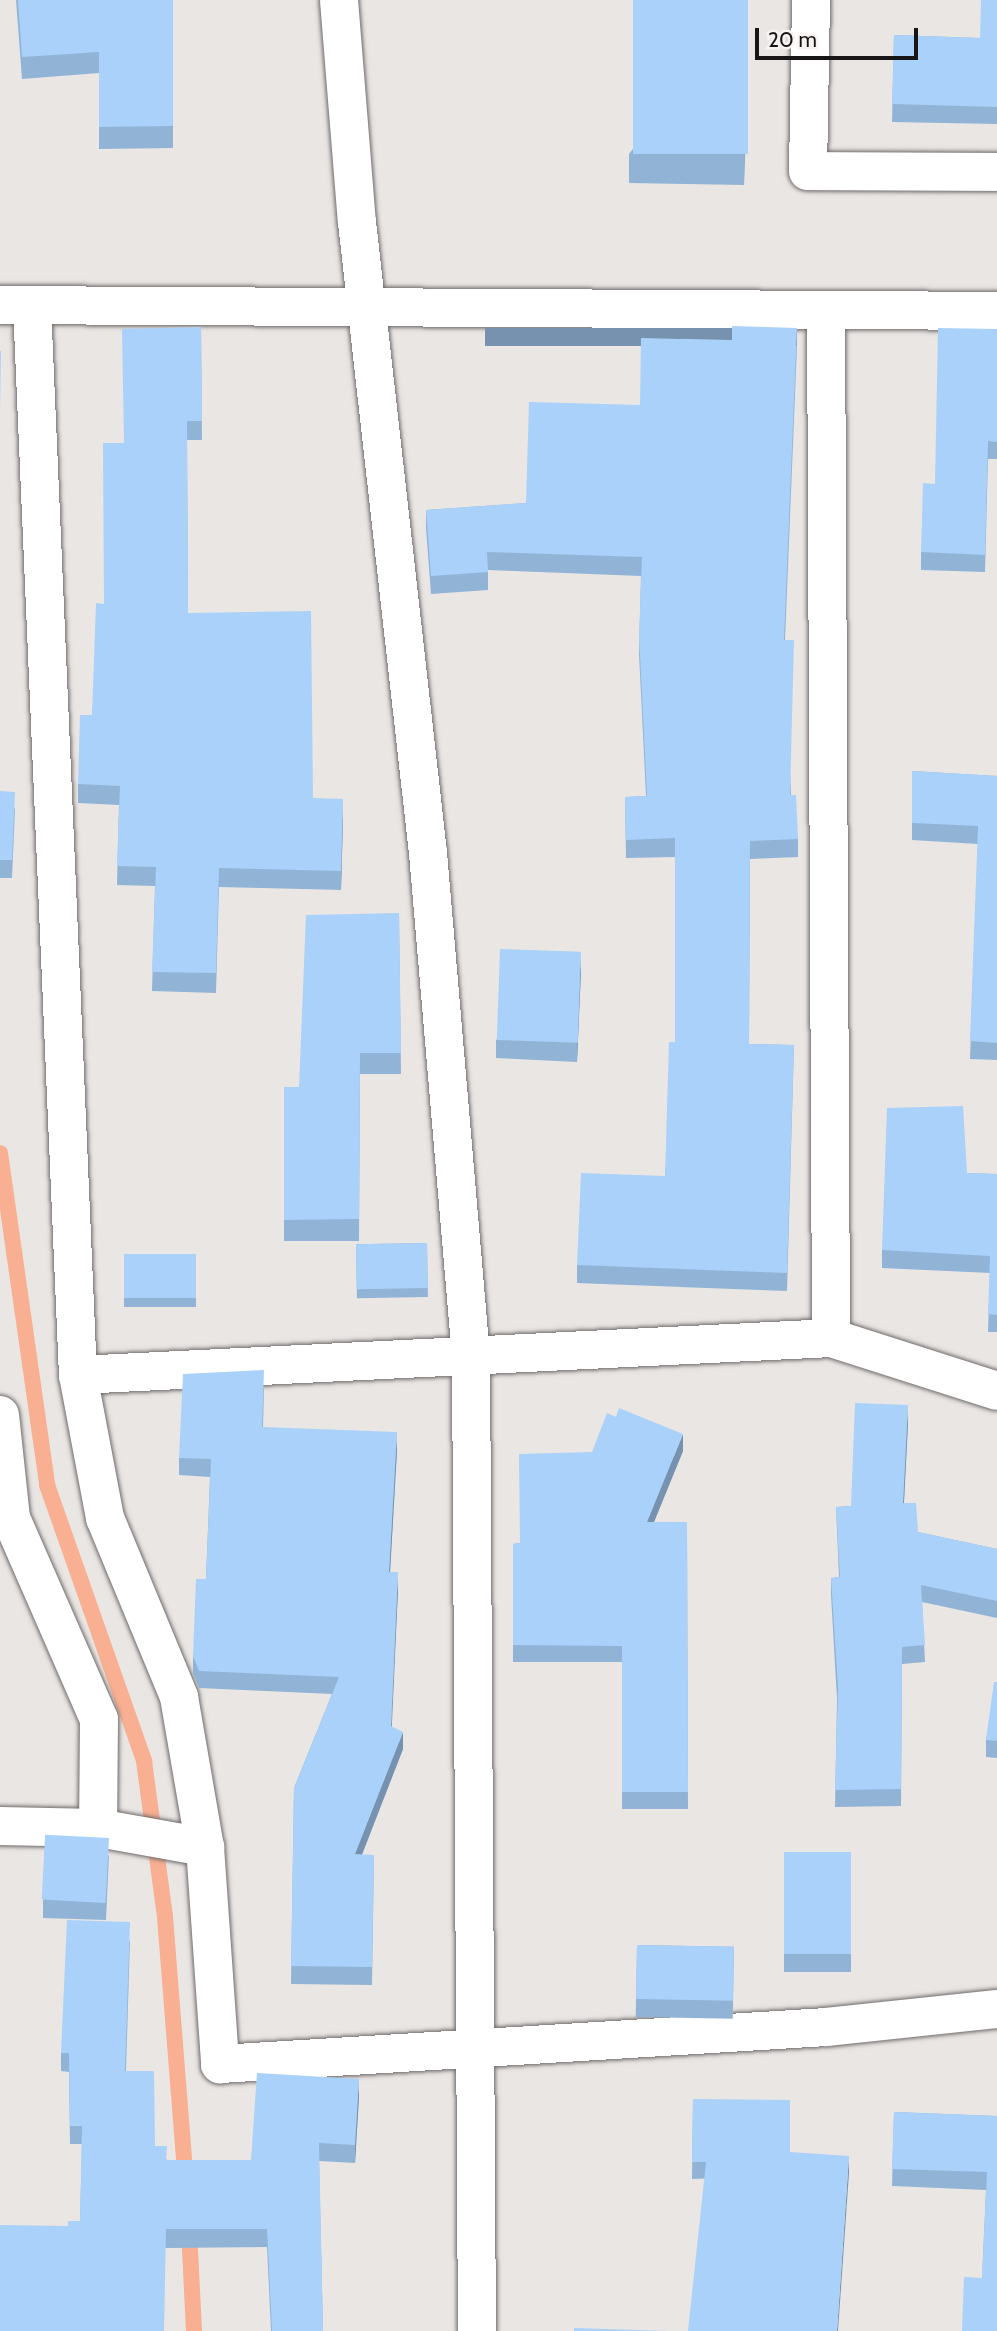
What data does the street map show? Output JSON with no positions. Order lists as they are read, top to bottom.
{
  "scale_bar": "20 m"
}
